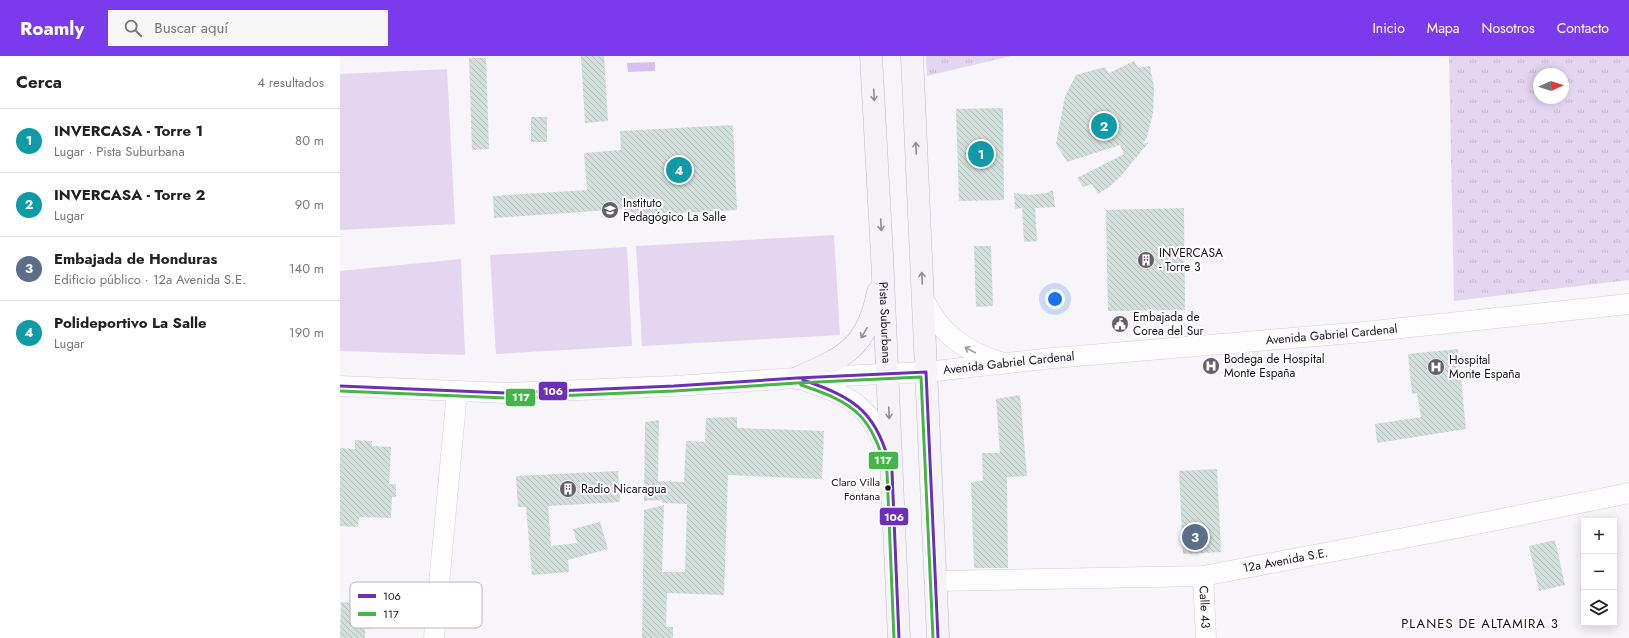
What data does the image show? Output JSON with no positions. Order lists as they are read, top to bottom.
{
  "streets": {
    "main road": ["Pista Suburbana"],
    "street": ["Avenida Gabriel Cardenal", "12a Avenida S.E.", "Calle 43"]
  },
  "crossings": [
    ["Pista Suburbana", "Avenida Gabriel Cardenal"],
    ["12a Avenida S.E.", "Calle 43"]
  ],
  "districts": ["PLANES DE ALTAMIRA 3"],
  "places": {
    "school or university": ["Instituto Pedagógico La Salle"],
    "building": ["INVERCASA - Torre 3", "Radio Nicaragua"],
    "public building": ["Embajada de Corea del Sur"],
    "hospital": ["Bodega de Hospital Monte España", "Hospital Monte España"],
    "other": ["Claro Villa Fontana"]
  },
  "lines": ["transit line 106", "transit line 117"],
  "legend": ["106", "117"],
  "north": "right",
  "page": {
    "header": "Roamly",
    "search": "Buscar aquí",
    "nav": [
      "Inicio",
      "Mapa",
      "Nosotros",
      "Contacto"
    ],
    "heading": ["Cerca", "4 resultados"],
    "list": [
      {
        "mark": "1",
        "name": "INVERCASA - Torre 1",
        "note": "Lugar · Pista Suburbana",
        "value": "80 m"
      },
      {
        "mark": "2",
        "name": "INVERCASA - Torre 2",
        "note": "Lugar",
        "value": "90 m"
      },
      {
        "mark": "3",
        "name": "Embajada de Honduras",
        "note": "Edificio público · 12a Avenida S.E.",
        "value": "140 m"
      },
      {
        "mark": "4",
        "name": "Polideportivo La Salle",
        "note": "Lugar",
        "value": "190 m"
      }
    ],
    "pins": [
      "2",
      "1",
      "4",
      "3"
    ],
    "map_buttons": ["+", "−"]
  }
}
